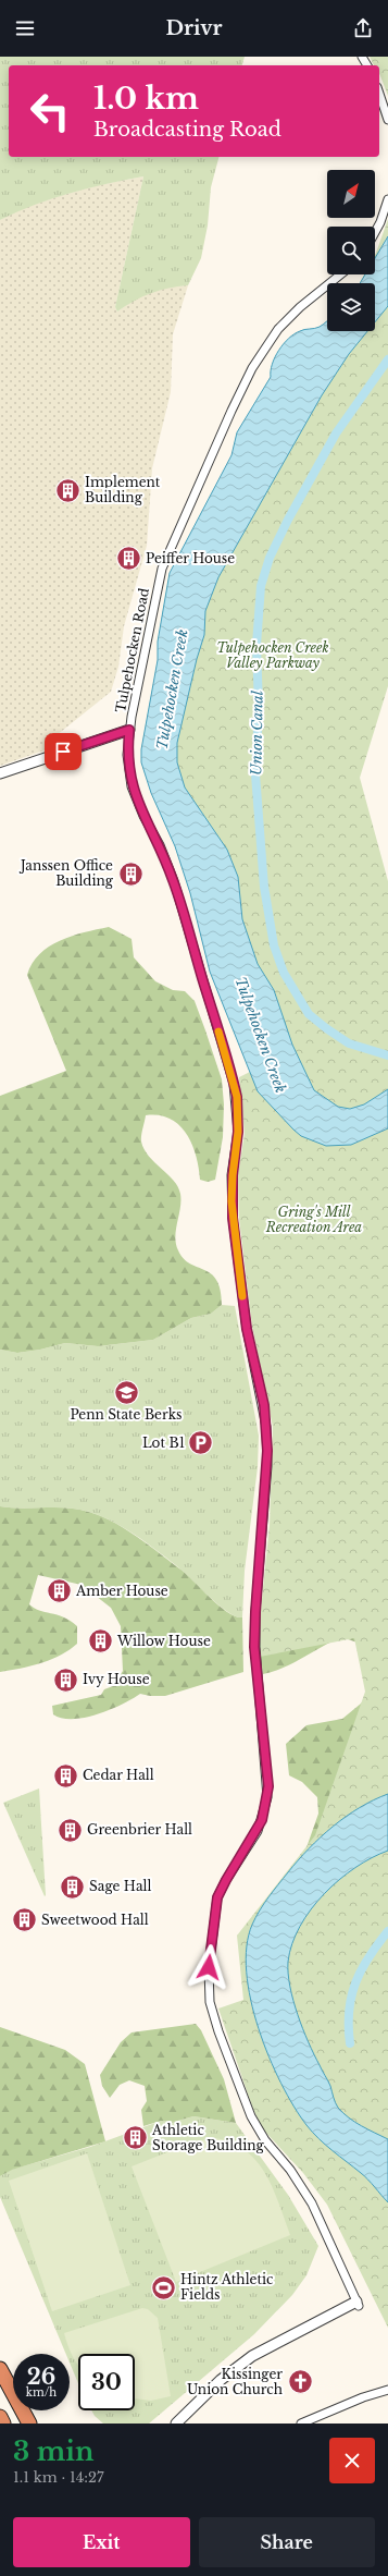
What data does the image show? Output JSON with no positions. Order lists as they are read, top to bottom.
{
  "streets": {
    "street": ["Tulpehocken Road"]
  },
  "water": ["Tulpehocken Creek", "Union Canal"],
  "parks": ["Tulpehocken Creek Valley Parkway", "Gring's Mill Recreation Area"],
  "places": {
    "building": [
      "Implement Building",
      "Peiffer House",
      "Janssen Office Building",
      "Amber House",
      "Willow House",
      "Ivy House",
      "Cedar Hall",
      "Greenbrier Hall",
      "Sage Hall",
      "Sweetwood Hall",
      "Athletic Storage Building"
    ],
    "school or university": ["Penn State Berks"],
    "parking": ["Lot B1"],
    "sports": ["Hintz Athletic Fields"],
    "church": ["Kissinger Union Church"]
  },
  "north": "top right",
  "page": {
    "header": "Drivr",
    "turn": ["1.0 km", "Broadcasting Road"],
    "speed": "26 km/h",
    "limit": "30",
    "heading": ["3 min", "1.1 km · 14:27"],
    "buttons": ["Exit", "Share"]
  }
}
